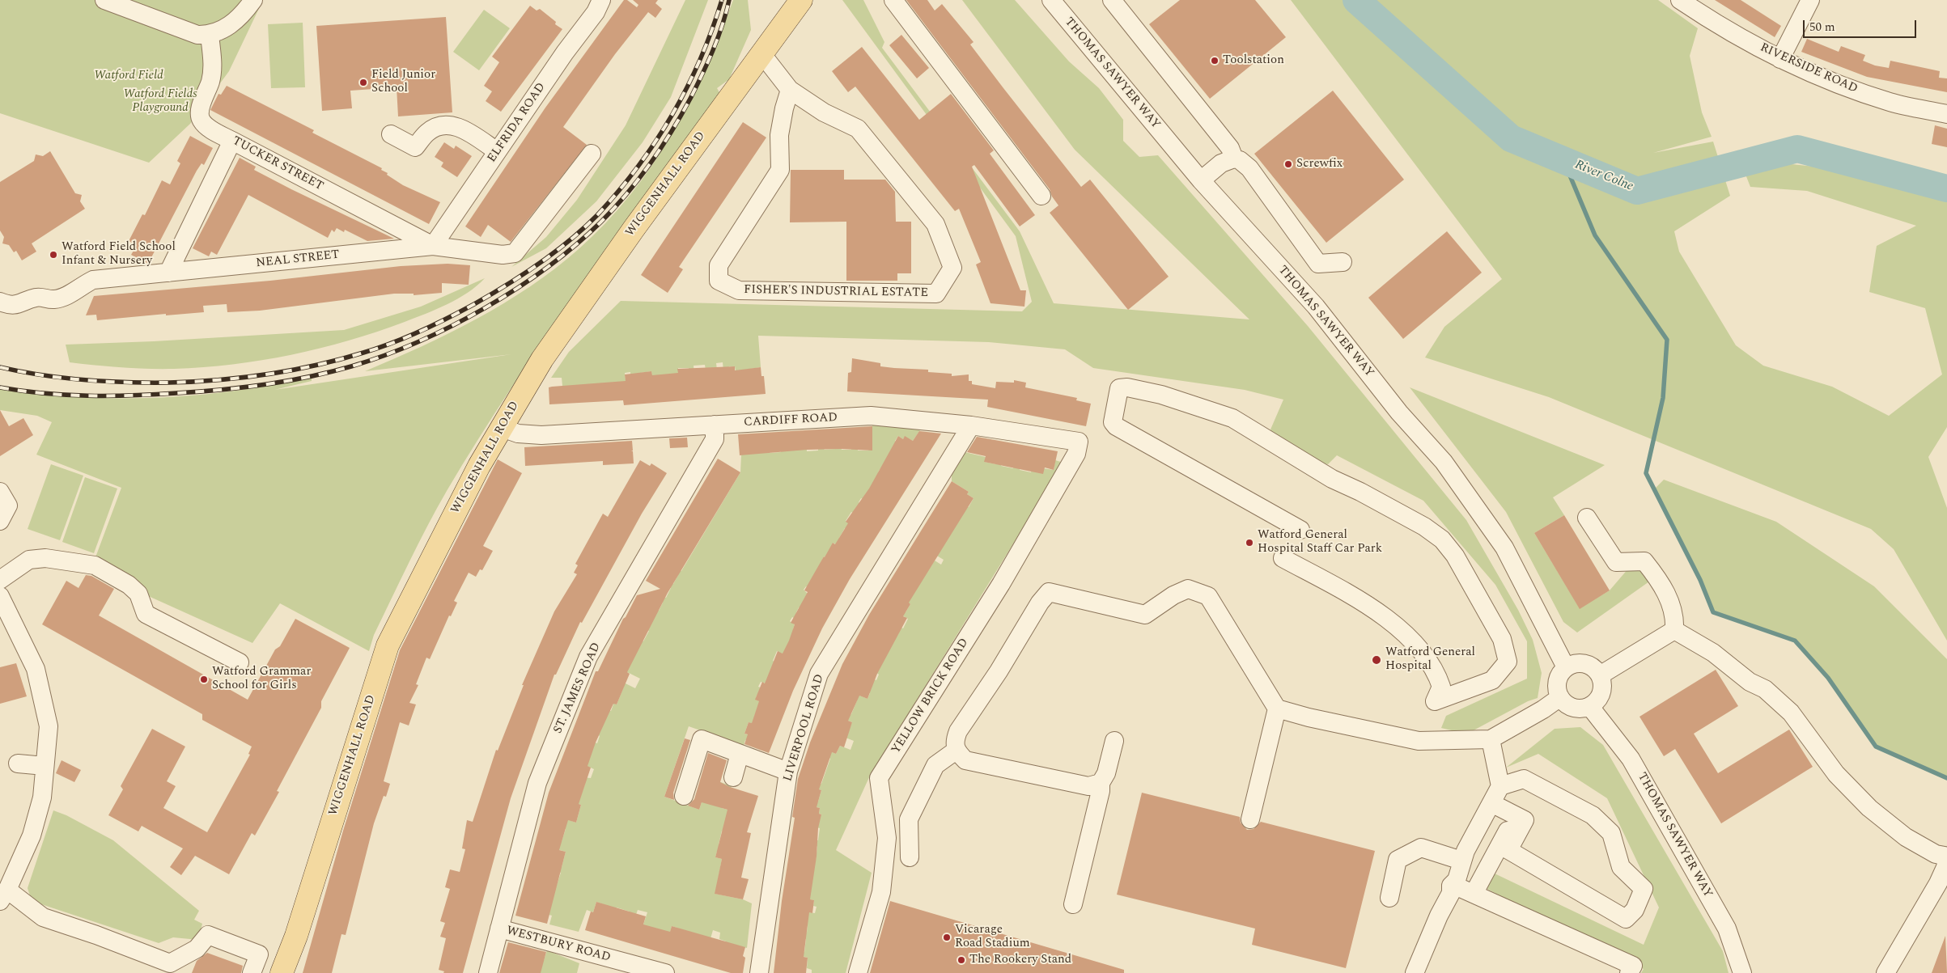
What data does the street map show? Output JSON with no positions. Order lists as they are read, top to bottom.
{
  "streets": {
    "main road": ["WIGGENHALL ROAD"],
    "street": [
      "RIVERSIDE ROAD",
      "THOMAS SAWYER WAY",
      "ELFRIDA ROAD",
      "TUCKER STREET",
      "NEAL STREET",
      "FISHER'S INDUSTRIAL ESTATE",
      "CARDIFF ROAD",
      "ST. JAMES ROAD",
      "YELLOW BRICK ROAD",
      "LIVERPOOL ROAD",
      "WESTBURY ROAD"
    ]
  },
  "crossings": [
    ["ELFRIDA ROAD", "TUCKER STREET"],
    ["ELFRIDA ROAD", "NEAL STREET"],
    ["TUCKER STREET", "NEAL STREET"],
    ["WIGGENHALL ROAD", "FISHER'S INDUSTRIAL ESTATE"],
    ["WIGGENHALL ROAD", "CARDIFF ROAD"],
    ["CARDIFF ROAD", "ST. JAMES ROAD"],
    ["CARDIFF ROAD", "YELLOW BRICK ROAD"],
    ["CARDIFF ROAD", "LIVERPOOL ROAD"],
    ["ST. JAMES ROAD", "WESTBURY ROAD"]
  ],
  "water": ["River Colne"],
  "parks": ["Watford Field", "Watford Fields Playground"],
  "places": [
    "Toolstation",
    "Field Junior School",
    "Screwfix",
    "Watford Field School Infant & Nursery",
    "Watford General Hospital Staff Car Park",
    "Watford General Hospital",
    "Watford Grammar School for Girls",
    "Vicarage Road Stadium",
    "The Rookery Stand"
  ],
  "scale_bar": "50 m"
}
